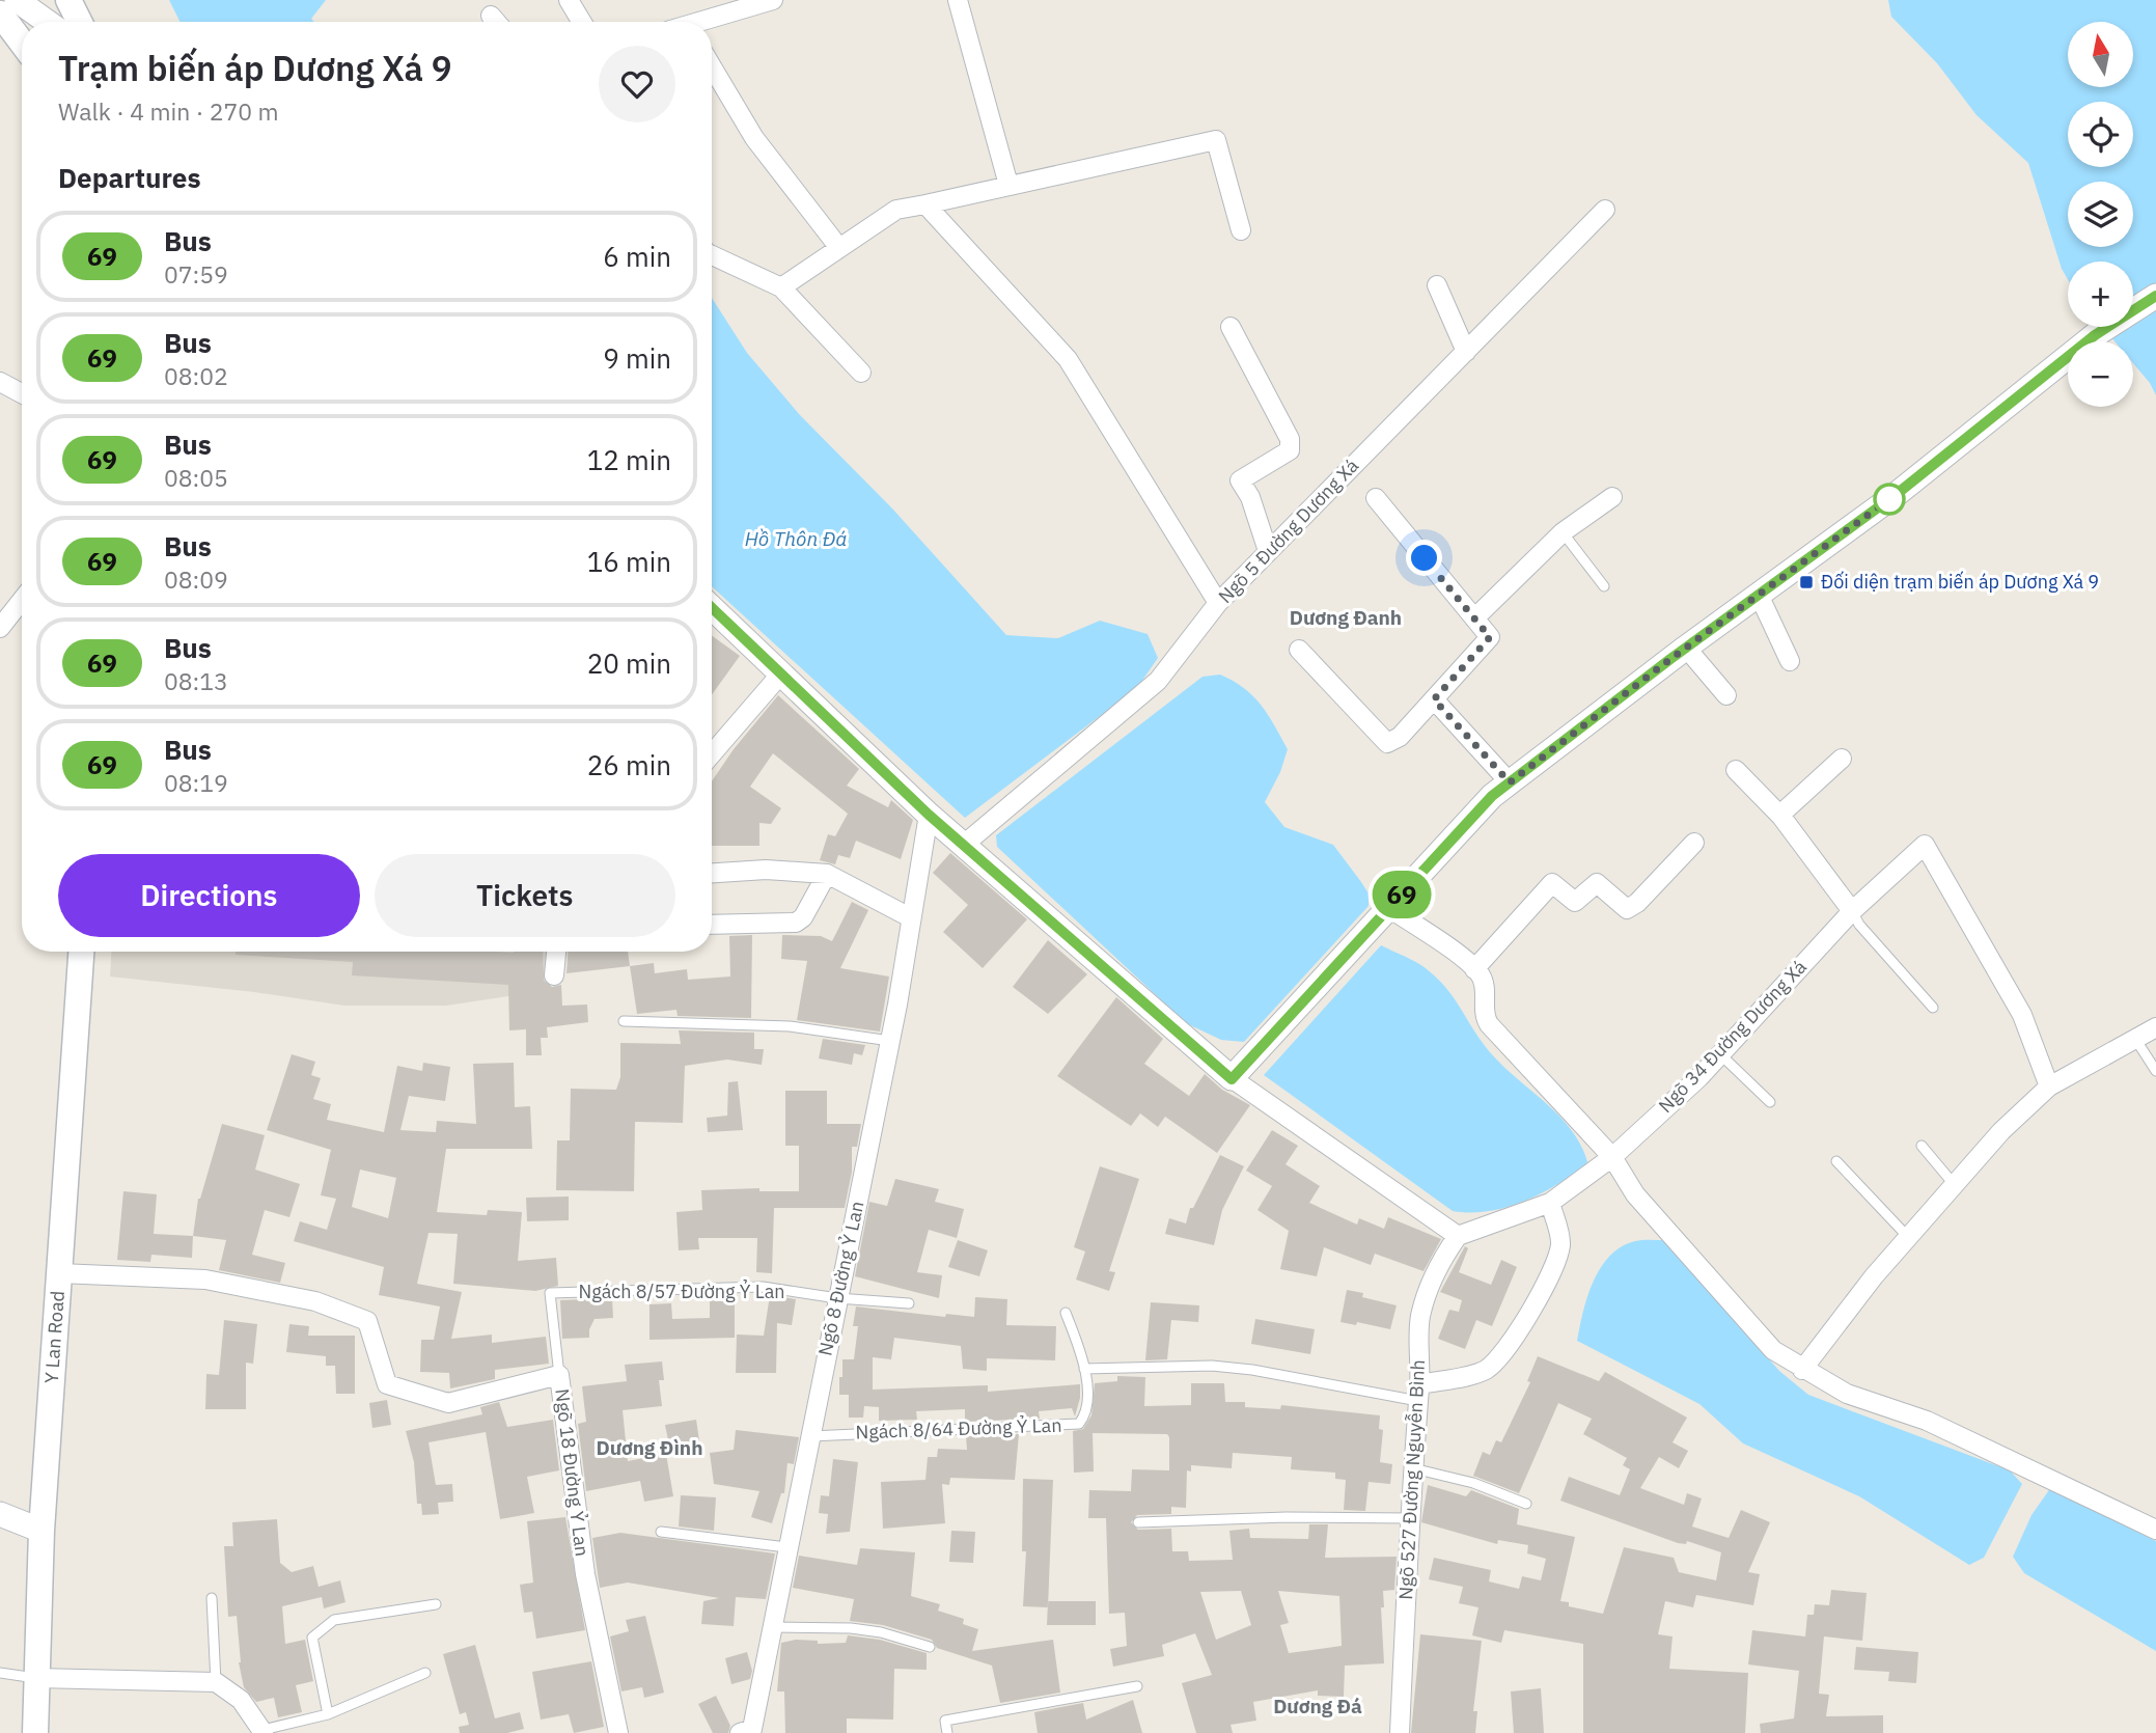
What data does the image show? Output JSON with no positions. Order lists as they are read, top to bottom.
{
  "streets": {
    "main road": ["Y Lan Road"],
    "street": [
      "Ngõ 5 Đường Dương Xá",
      "Ngõ 34 Đường Dương Xá",
      "Ngõ 8 Đường Ỷ Lan",
      "Ngõ 18 Đường Ỷ Lan",
      "Ngõ 527 Đường Nguyễn Bình"
    ],
    "lane": ["Ngách 8/57 Đường Ỷ Lan", "Ngách 8/64 Đường Ỷ Lan"]
  },
  "crossings": [
    ["Ngõ 34 Đường Dương Xá", "Ngõ 527 Đường Nguyễn Bình"],
    ["Ngõ 8 Đường Ỷ Lan", "Ngách 8/57 Đường Ỷ Lan"],
    ["Ngõ 8 Đường Ỷ Lan", "Ngách 8/64 Đường Ỷ Lan"],
    ["Ngách 8/57 Đường Ỷ Lan", "Ngõ 18 Đường Ỷ Lan"],
    ["Y Lan Road", "Ngõ 18 Đường Ỷ Lan"]
  ],
  "districts": ["Dương Đanh", "Dương Đình", "Dương Đá"],
  "water": ["Hồ Thôn Đá"],
  "places": {
    "transit": ["Đối diện trạm biến áp Dương Xá 9"]
  },
  "lines": ["bus line 69"],
  "north": "top",
  "page": {
    "on_map": "69",
    "map_buttons": ["+", "−"],
    "heading": [
      ["Trạm biến áp Dương Xá 9", "Walk · 4 min · 270 m"],
      "Departures"
    ],
    "list": [
      {
        "mark": "69",
        "name": "Bus",
        "note": "07:59",
        "value": "6 min"
      },
      {
        "mark": "69",
        "name": "Bus",
        "note": "08:02",
        "value": "9 min"
      },
      {
        "mark": "69",
        "name": "Bus",
        "note": "08:05",
        "value": "12 min"
      },
      {
        "mark": "69",
        "name": "Bus",
        "note": "08:09",
        "value": "16 min"
      },
      {
        "mark": "69",
        "name": "Bus",
        "note": "08:13",
        "value": "20 min"
      },
      {
        "mark": "69",
        "name": "Bus",
        "note": "08:19",
        "value": "26 min"
      }
    ],
    "buttons": ["Directions", "Tickets"]
  }
}
